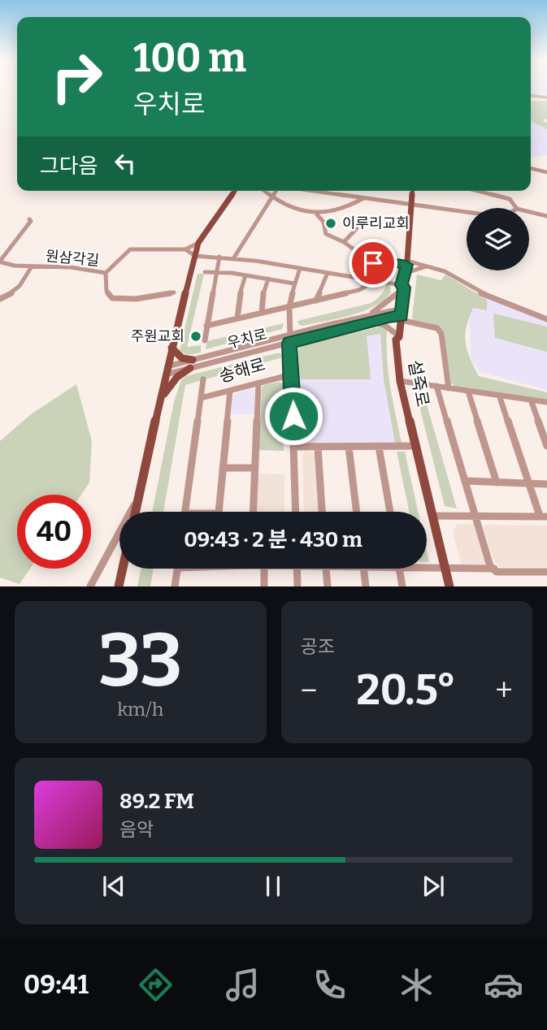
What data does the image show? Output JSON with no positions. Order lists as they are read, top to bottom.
{
  "streets": {
    "main road": ["설죽로"],
    "street": ["원삼각길", "우치로", "송해로"]
  },
  "crossings": [
    ["우치로", "설죽로"]
  ],
  "places": ["이루리교회", "주원교회"],
  "page": {
    "turn": ["100 m", "우치로"],
    "then": "그다음",
    "limit": "40",
    "trip": "09:43 · 2 분 · 430 m",
    "tile": [
      ["33", "km/h"],
      "공조"
    ],
    "heat": ["−", "20.5°", "+"],
    "song": ["89.2 FM", "음악"],
    "tabs": "09:41"
  }
}
